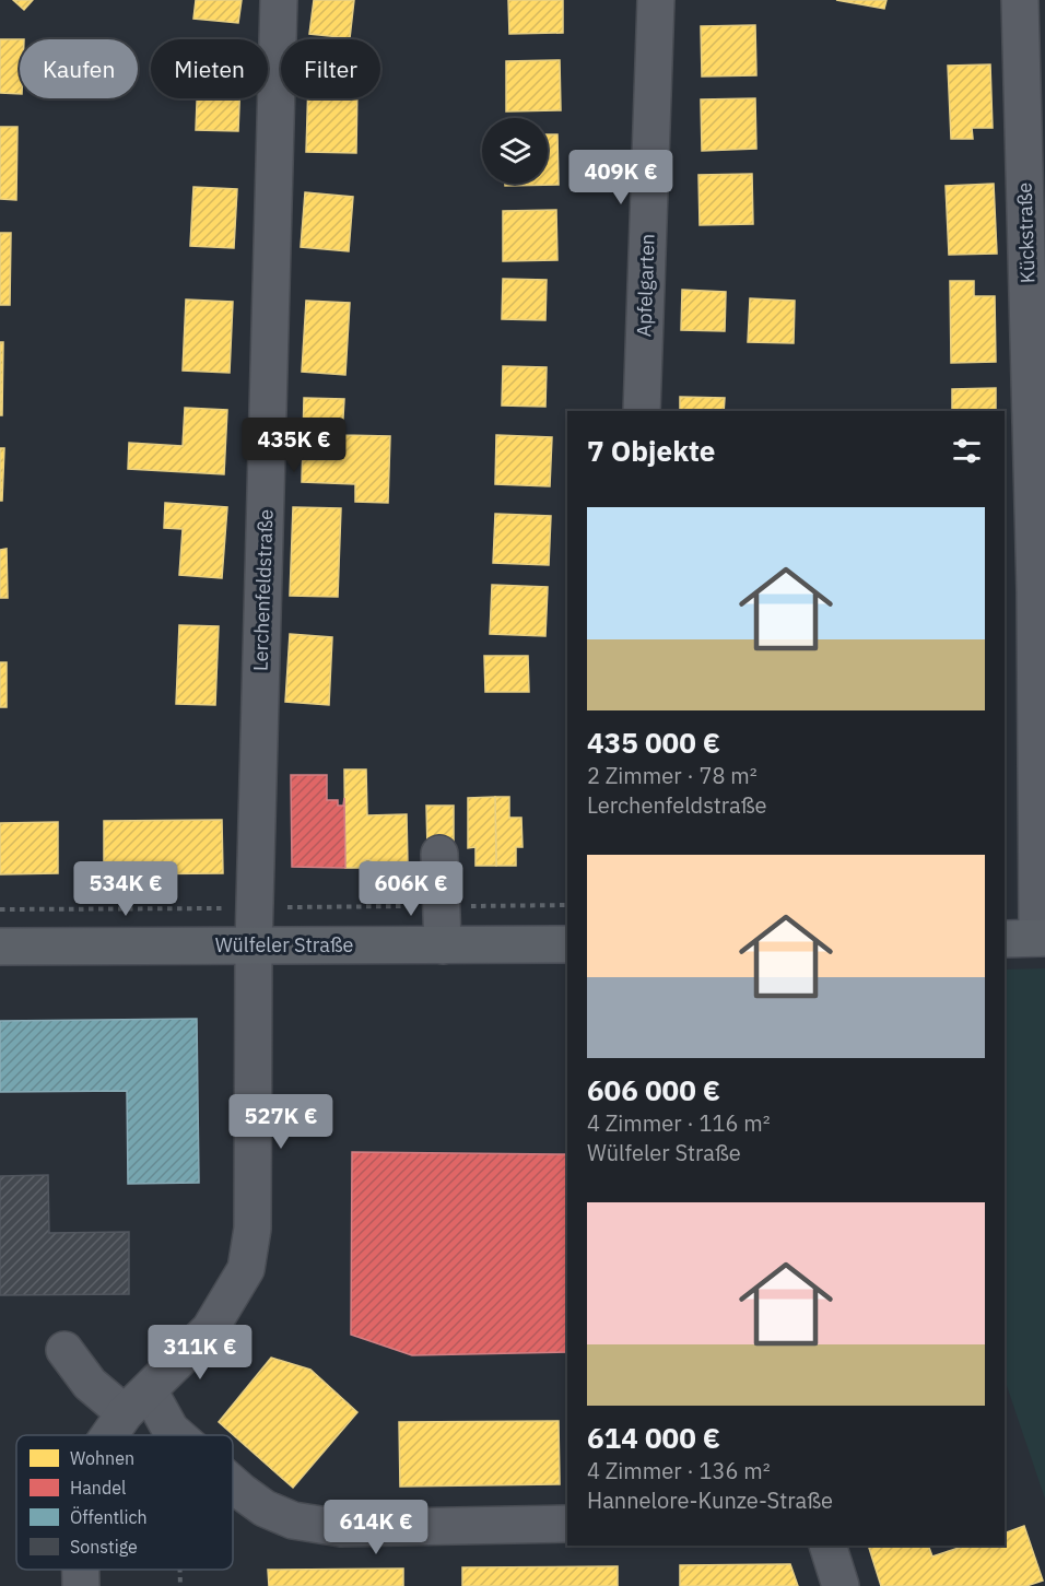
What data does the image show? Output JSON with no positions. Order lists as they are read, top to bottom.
{
  "streets": {
    "main road": ["Wülfeler Straße"],
    "street": ["Kückstraße", "Apfelgarten", "Lerchenfeldstraße"]
  },
  "crossings": [
    ["Lerchenfeldstraße", "Wülfeler Straße"]
  ],
  "legend": [
    "Wohnen",
    "Handel",
    "Öffentlich",
    "Sonstige"
  ],
  "page": {
    "chip": ["Kaufen", "Mieten", "Filter"],
    "price": [
      "409K €",
      "435K €",
      "534K €",
      "606K €",
      "527K €",
      "311K €",
      "614K €"
    ],
    "heading": "7 Objekte",
    "list": [
      {
        "name": "435 000 €",
        "note": "2 Zimmer · 78 m² · Lerchenfeldstraße"
      },
      {
        "name": "606 000 €",
        "note": "4 Zimmer · 116 m² · Wülfeler Straße"
      },
      {
        "name": "614 000 €",
        "note": "4 Zimmer · 136 m² · Hannelore-Kunze-Straße"
      }
    ]
  }
}
